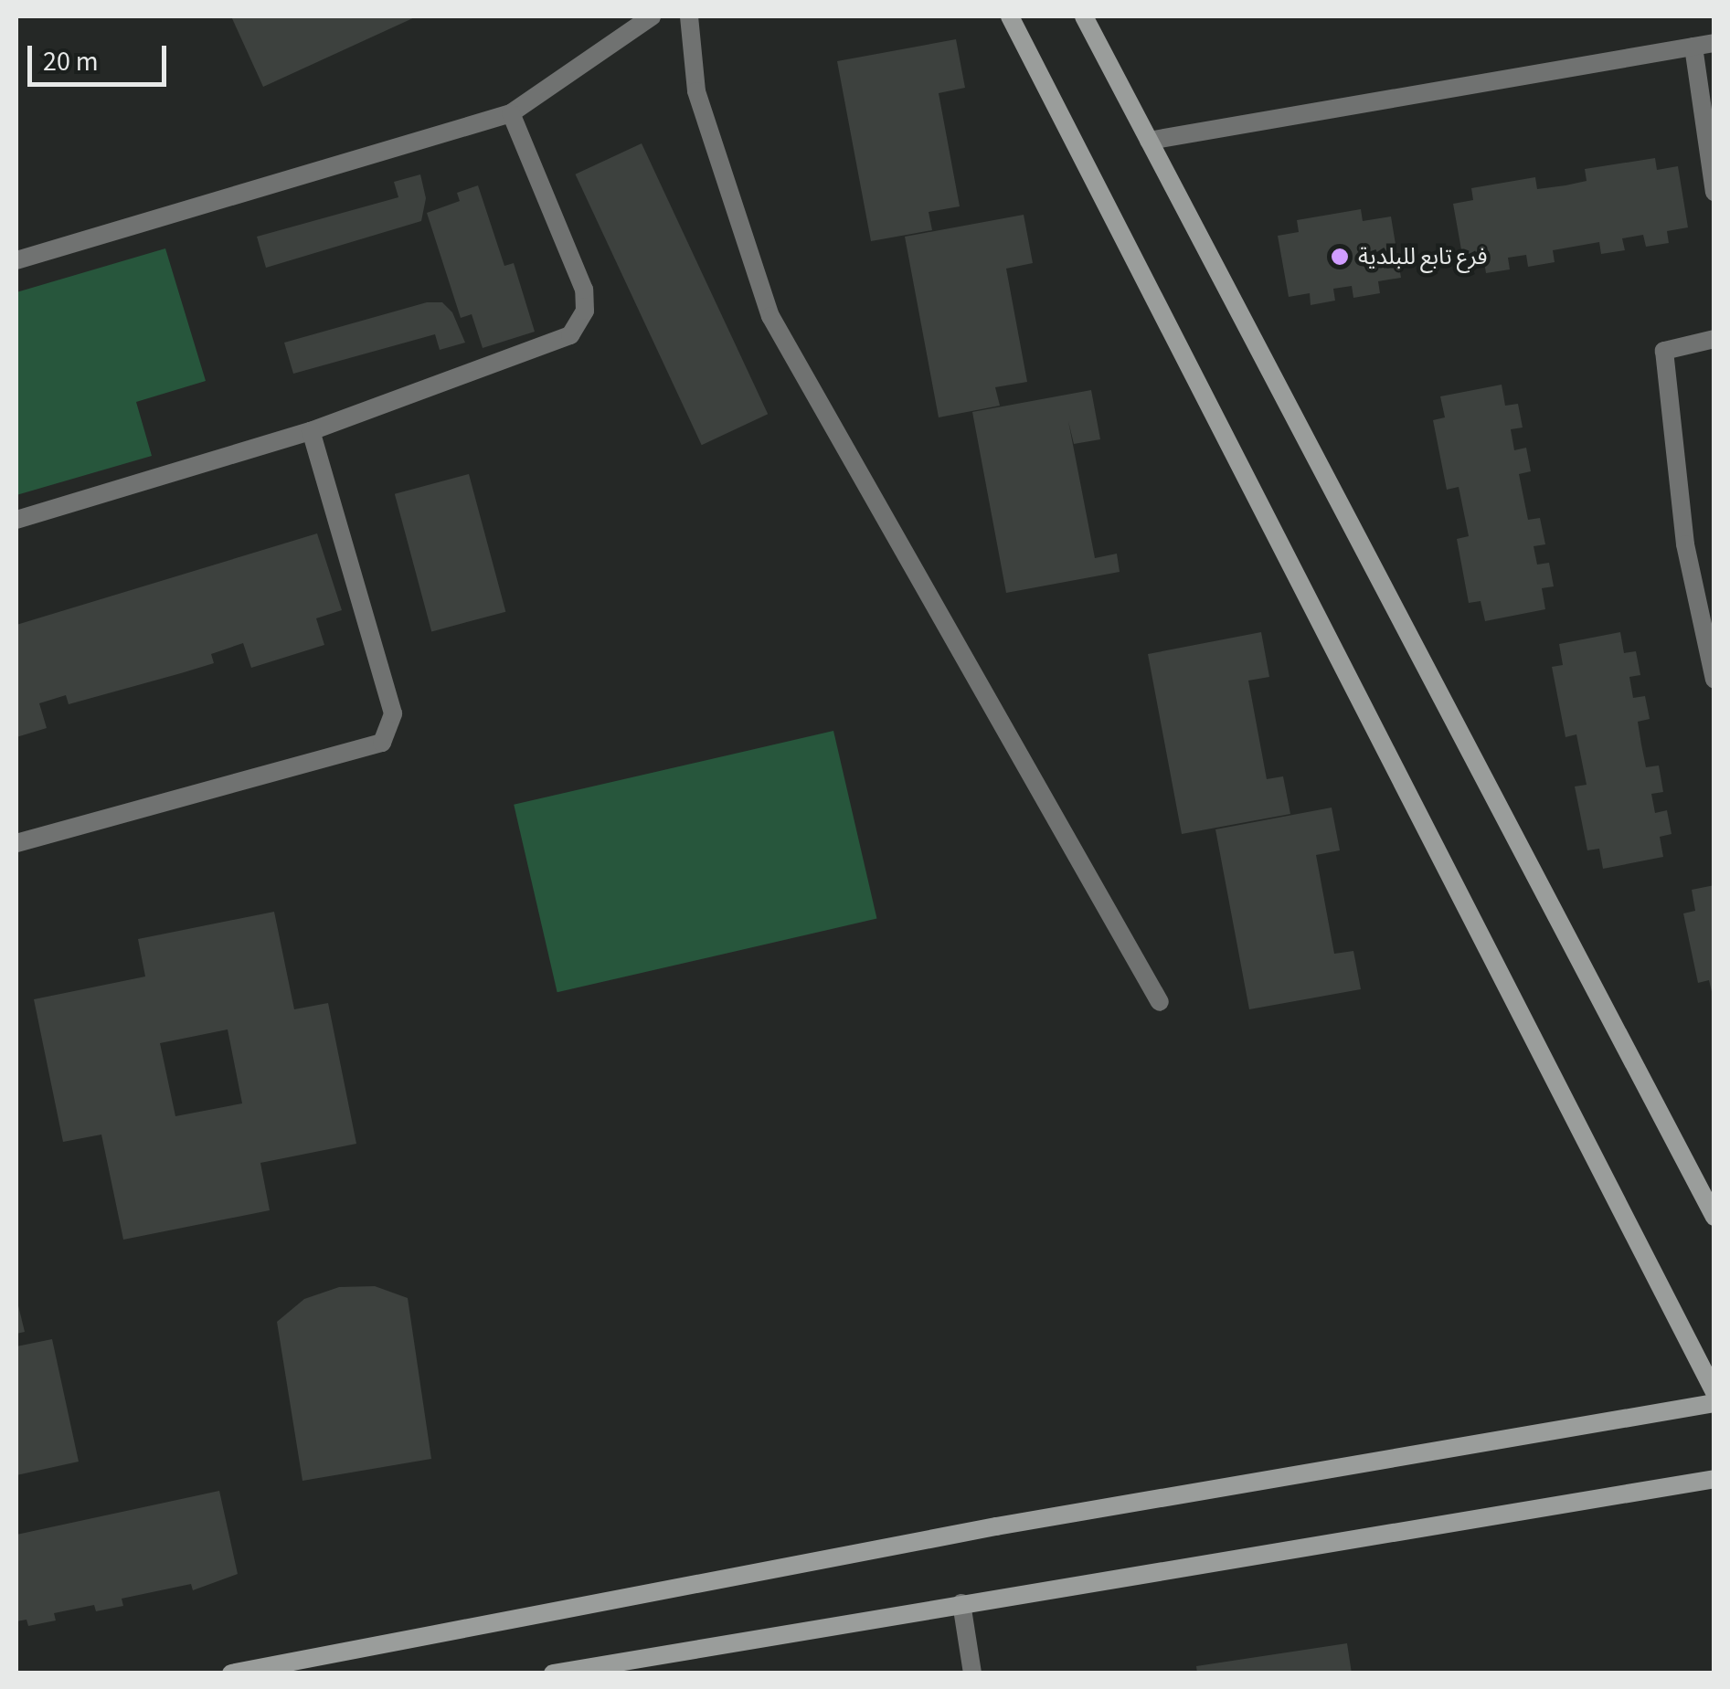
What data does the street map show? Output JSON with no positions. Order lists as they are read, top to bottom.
{
  "places": ["فرع تابع للبلدية"],
  "scale_bar": "20 m"
}
